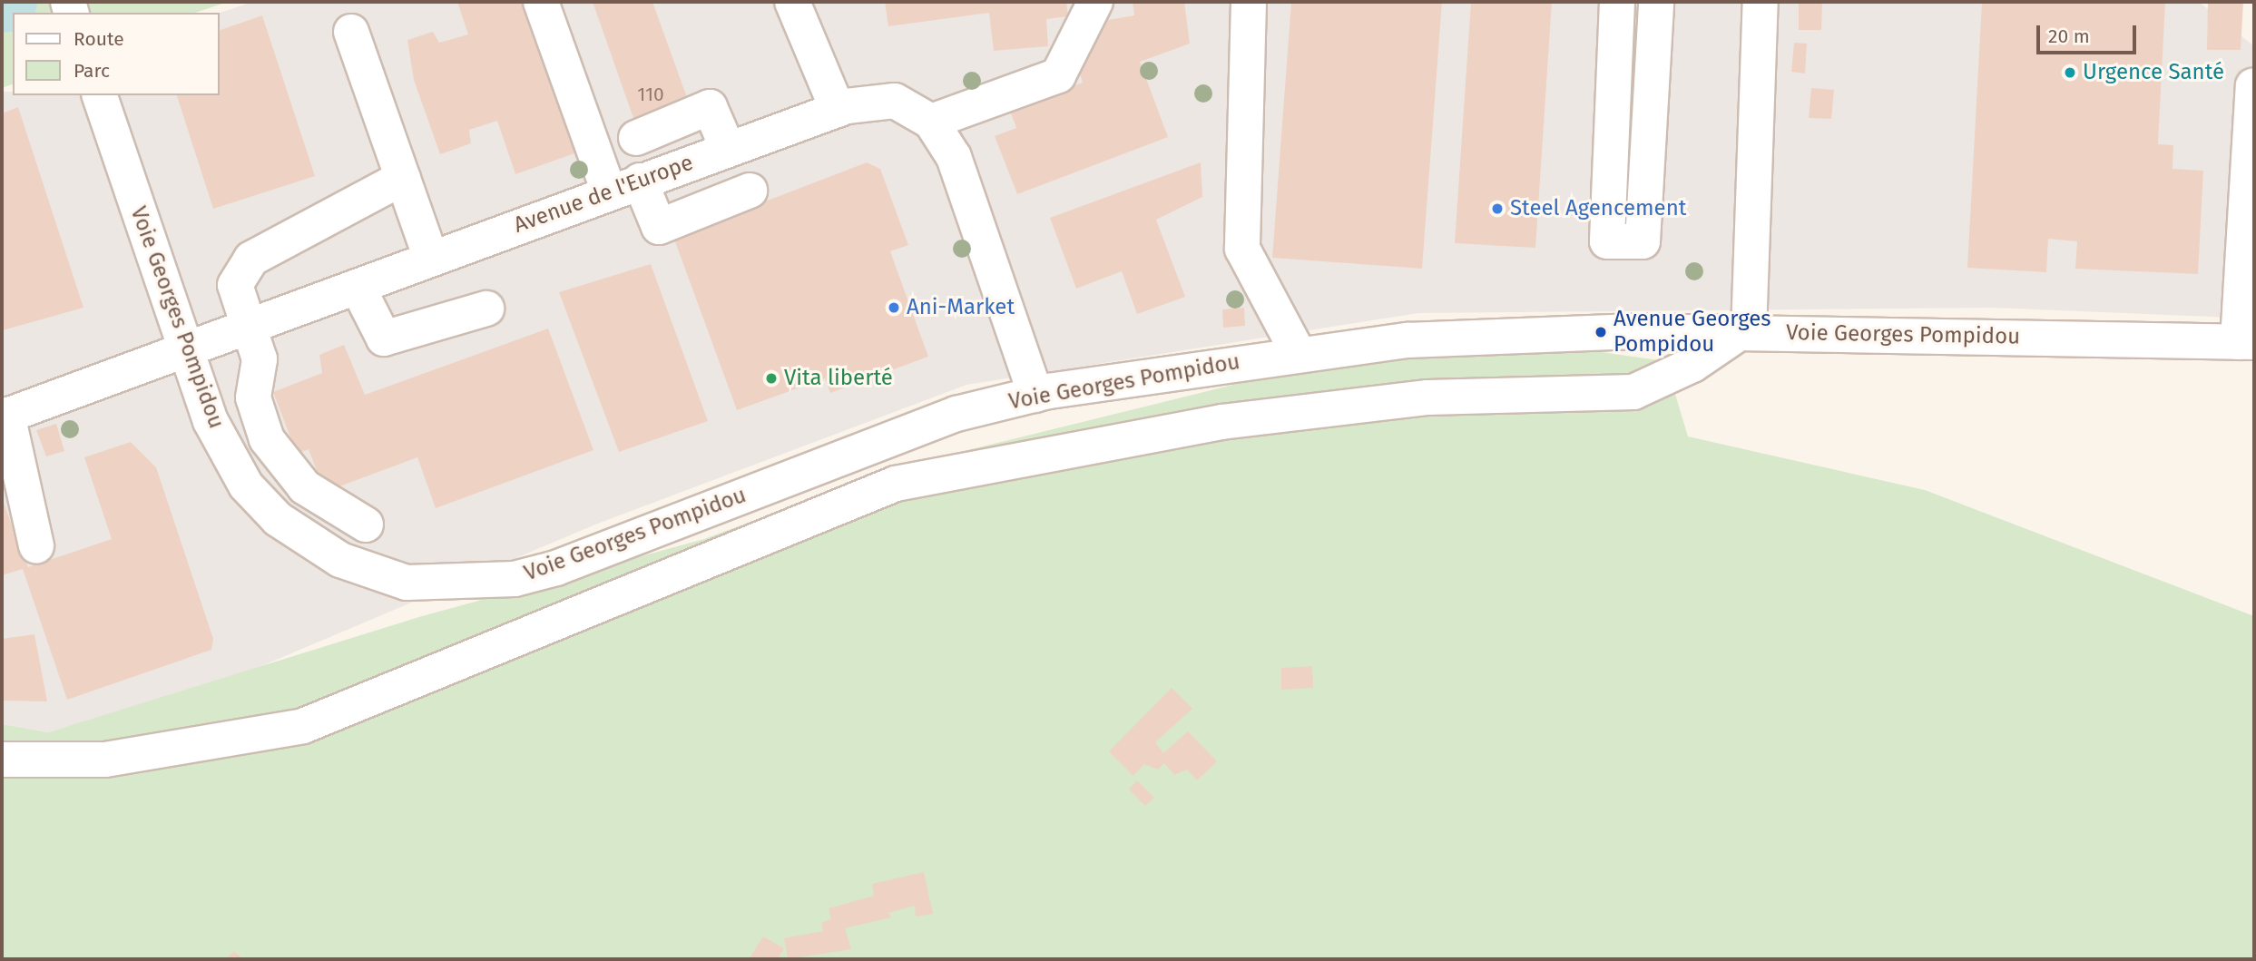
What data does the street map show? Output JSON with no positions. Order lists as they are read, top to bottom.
{
  "streets": {
    "street": ["Avenue de l'Europe", "Voie Georges Pompidou"]
  },
  "crossings": [
    ["Avenue de l'Europe", "Voie Georges Pompidou"]
  ],
  "places": [
    "Urgence Santé",
    "Steel Agencement",
    "Ani-Market",
    "Avenue Georges Pompidou",
    "Vita liberté"
  ],
  "house_numbers": ["110"],
  "legend": ["Route", "Parc"],
  "scale_bar": "20 m"
}
